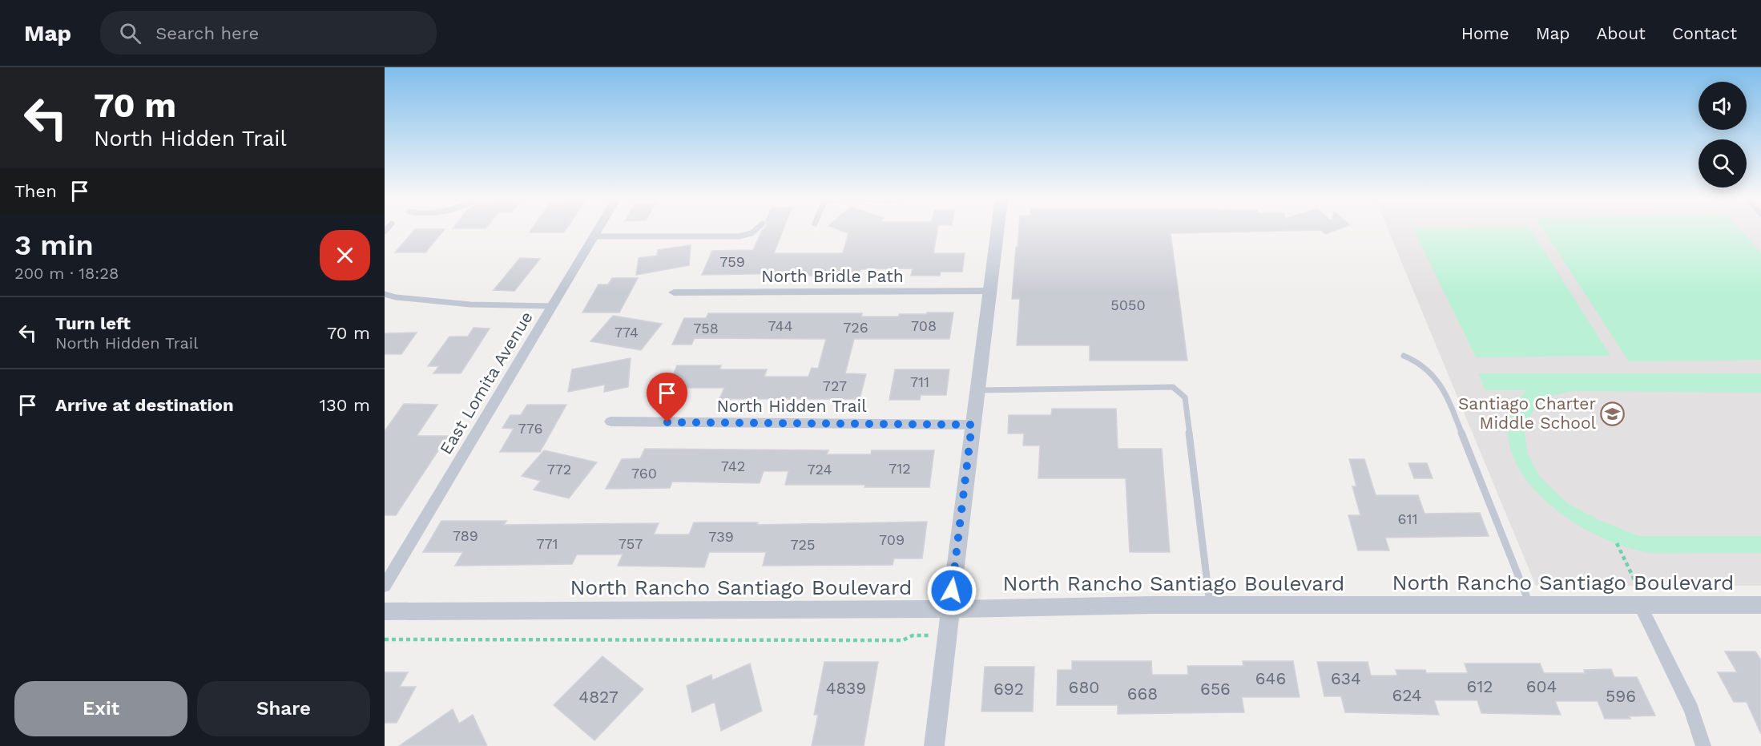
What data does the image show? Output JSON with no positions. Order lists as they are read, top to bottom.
{
  "streets": {
    "street": [
      "North Bridle Path",
      "East Lomita Avenue",
      "North Hidden Trail",
      "North Rancho Santiago Boulevard"
    ]
  },
  "places": {
    "school or university": ["Santiago Charter Middle School"]
  },
  "house_numbers": [
    "759",
    "5050",
    "744",
    "708",
    "726",
    "758",
    "774",
    "711",
    "727",
    "776",
    "742",
    "712",
    "772",
    "724",
    "760",
    "611",
    "789",
    "739",
    "709",
    "771",
    "757",
    "725",
    "646",
    "634",
    "612",
    "604",
    "680",
    "4839",
    "692",
    "656",
    "668",
    "624",
    "596",
    "4827"
  ],
  "page": {
    "header": "Map",
    "search": "Search here",
    "nav": [
      "Home",
      "Map",
      "About",
      "Contact"
    ],
    "turn": ["70 m", "North Hidden Trail"],
    "then": "Then",
    "heading": ["3 min", "200 m · 18:28"],
    "list": [
      {
        "name": "Turn left",
        "note": "North Hidden Trail",
        "value": "70 m"
      },
      {
        "name": "Arrive at destination",
        "value": "130 m"
      }
    ],
    "buttons": ["Exit", "Share"]
  }
}
